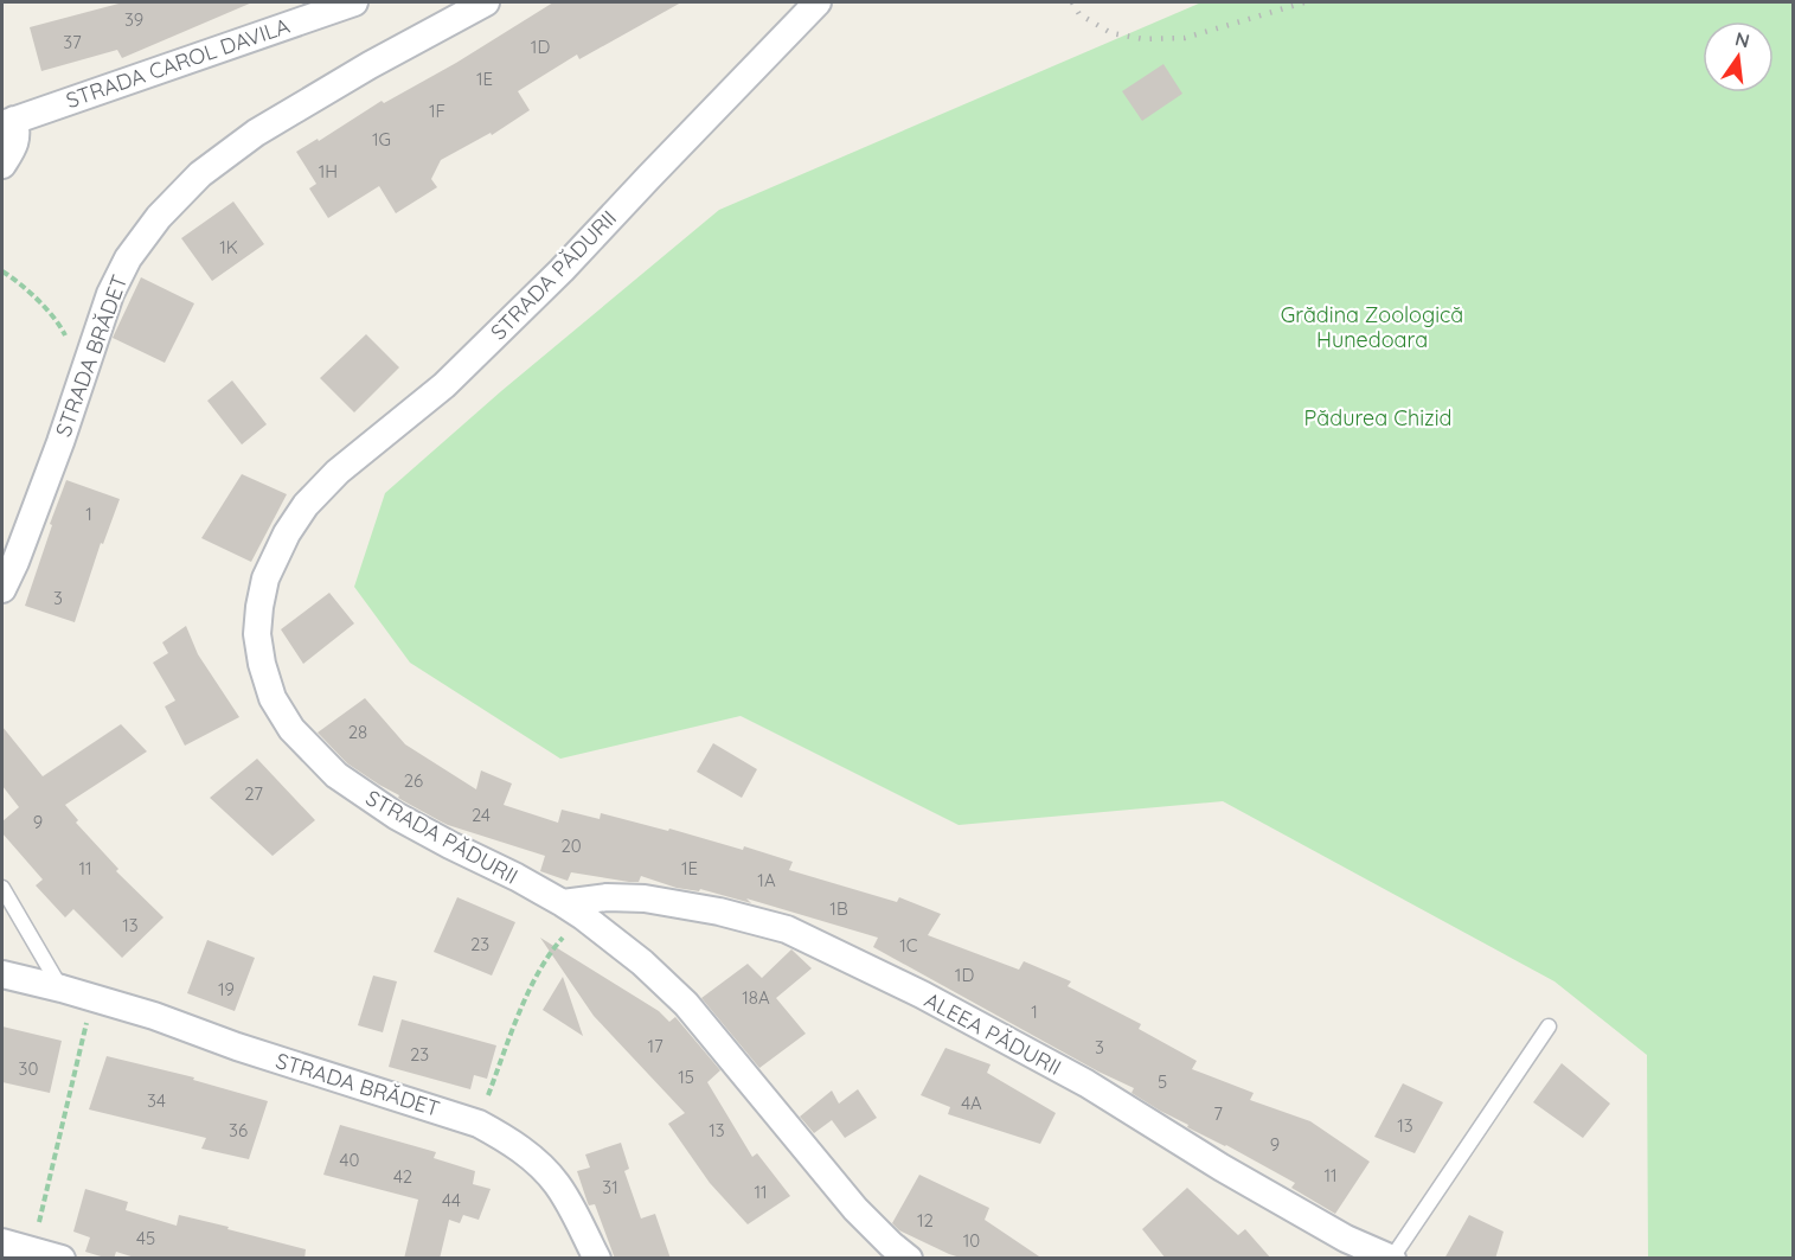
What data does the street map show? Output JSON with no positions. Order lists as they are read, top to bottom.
{
  "streets": {
    "street": [
      "STRADA CAROL DAVILA",
      "STRADA PĂDURII",
      "STRADA BRĂDET",
      "ALEEA PĂDURII"
    ]
  },
  "crossings": [
    ["STRADA PĂDURII", "ALEEA PĂDURII"]
  ],
  "parks": ["Grădina Zoologică Hunedoara", "Pădurea Chizid"],
  "house_numbers": [
    "39",
    "37",
    "1D",
    "1E",
    "1F",
    "1G",
    "1H",
    "1K",
    "1",
    "3",
    "28",
    "26",
    "27",
    "24",
    "9",
    "20",
    "11",
    "1E",
    "1A",
    "1B",
    "13",
    "23",
    "1C",
    "1D",
    "19",
    "18A",
    "1",
    "17",
    "3",
    "23",
    "30",
    "15",
    "5",
    "34",
    "4A",
    "7",
    "13",
    "36",
    "13",
    "9",
    "40",
    "11",
    "42",
    "31",
    "11",
    "44",
    "12",
    "45",
    "10"
  ],
  "north": "top"
}
